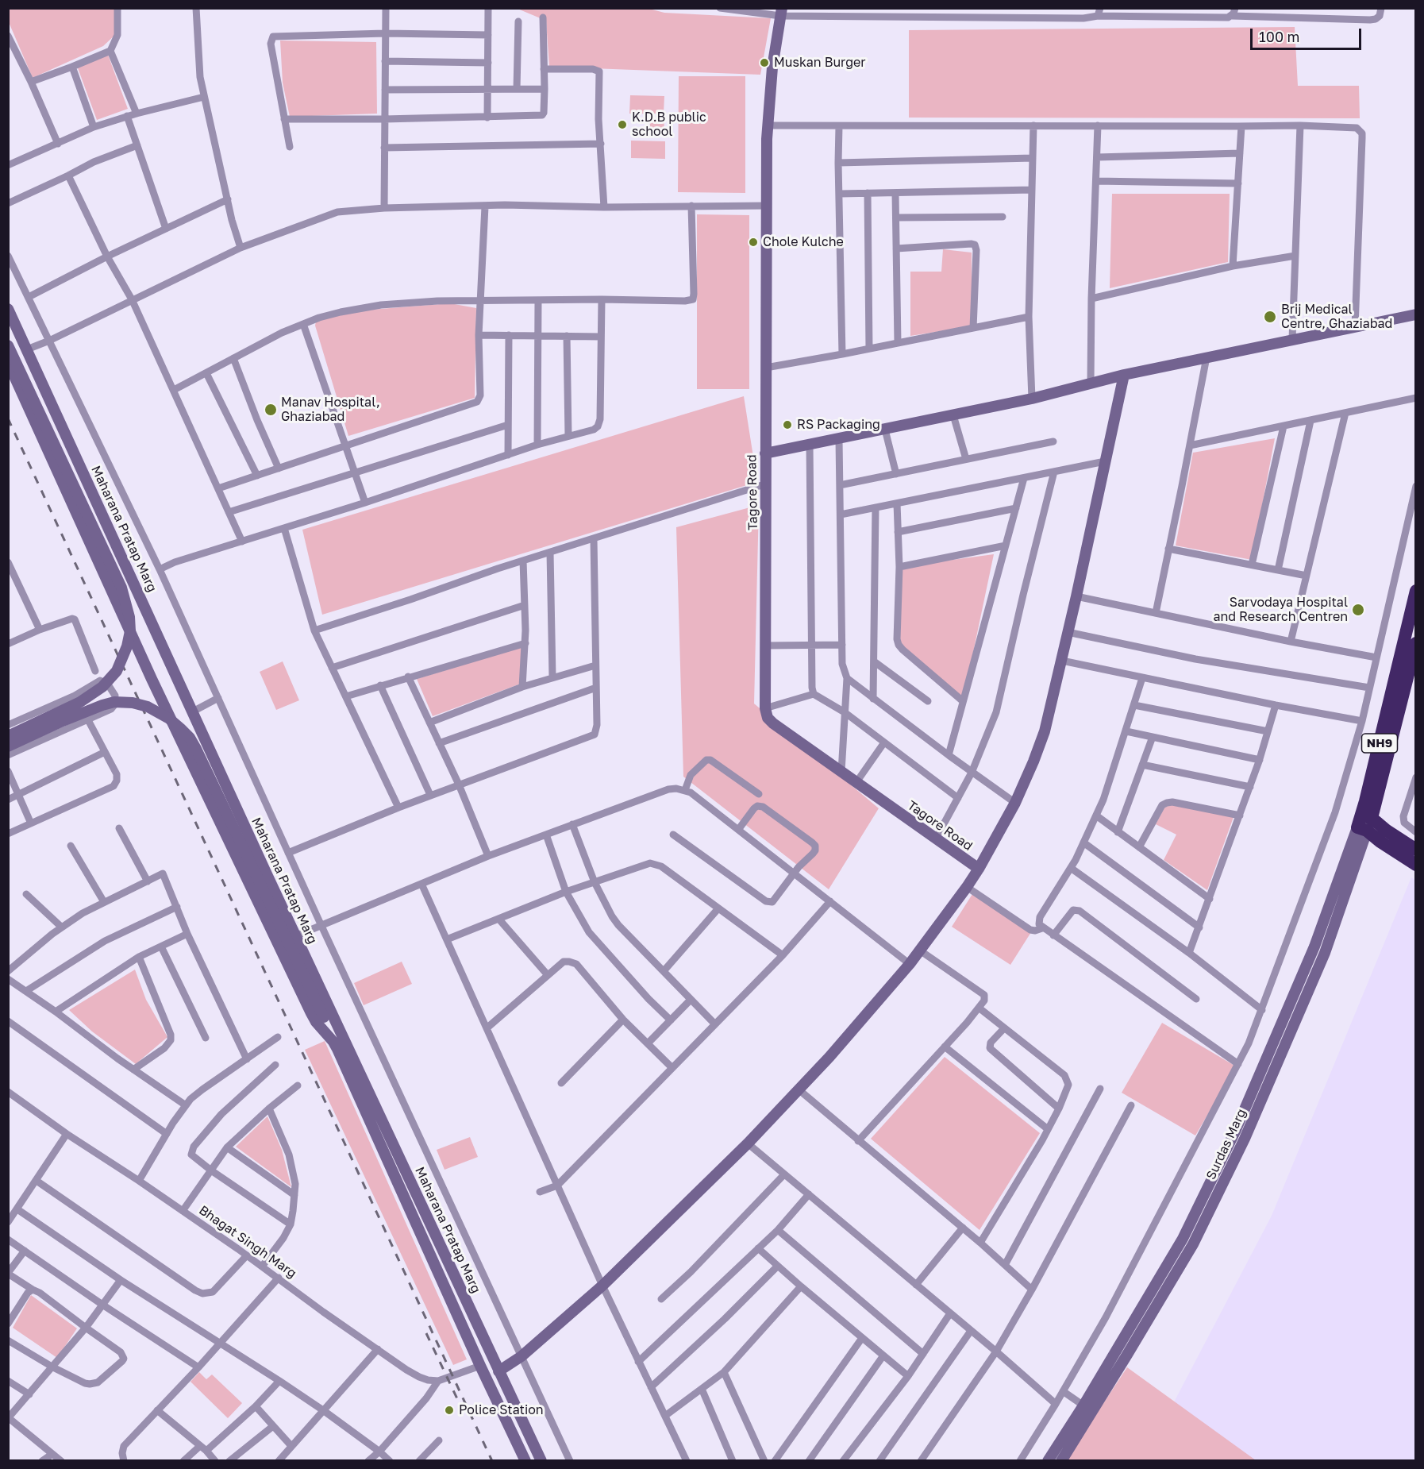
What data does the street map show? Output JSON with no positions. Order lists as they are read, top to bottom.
{
  "streets": {
    "highway": ["NH9"],
    "main road": ["Tagore Road", "Maharana Pratap Marg", "Surdas Marg"],
    "street": ["Bhagat Singh Marg"]
  },
  "crossings": [
    ["NH9", "Surdas Marg"]
  ],
  "places": [
    "Muskan Burger",
    "K.D.B public school",
    "Chole Kulche",
    "Brij Medical Centre, Ghaziabad",
    "Manav Hospital, Ghaziabad",
    "RS Packaging",
    "Sarvodaya Hospital and Research Centren",
    "Police Station"
  ],
  "scale_bar": "100 m"
}
